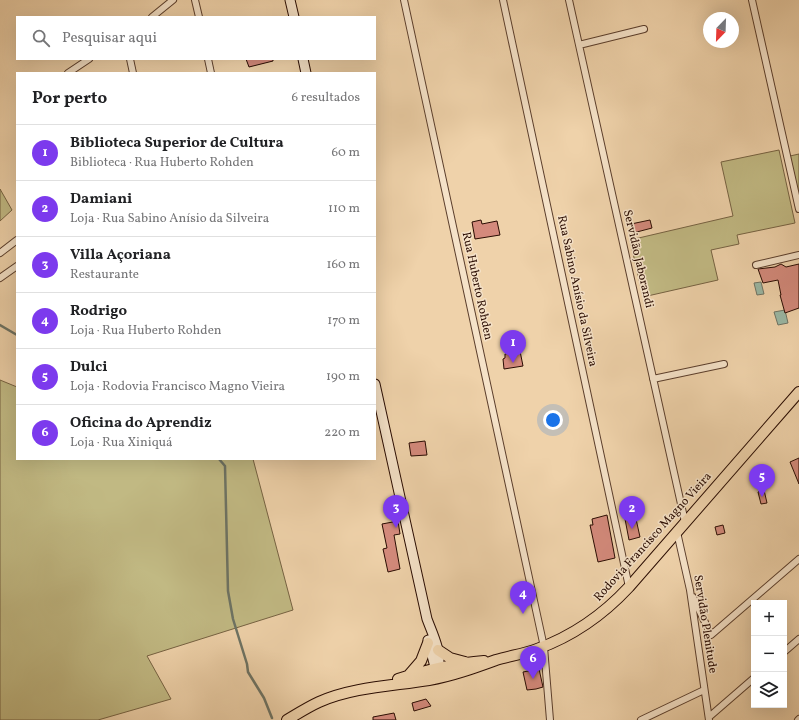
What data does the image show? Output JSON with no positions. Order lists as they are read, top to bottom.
{
  "streets": {
    "main road": ["Rodovia Francisco Magno Vieira"],
    "street": [
      "Servidão Jaborandi",
      "Rua Huberto Rohden",
      "Rua Sabino Anísio da Silveira",
      "Servidão Plenitude"
    ]
  },
  "crossings": [
    ["Servidão Jaborandi", "Rodovia Francisco Magno Vieira"],
    ["Rua Huberto Rohden", "Rodovia Francisco Magno Vieira"],
    ["Rua Sabino Anísio da Silveira", "Rodovia Francisco Magno Vieira"],
    ["Rodovia Francisco Magno Vieira", "Servidão Plenitude"]
  ],
  "north": "bottom left",
  "page": {
    "search": "Pesquisar aqui",
    "heading": ["Por perto", "6 resultados"],
    "list": [
      {
        "mark": "1",
        "name": "Biblioteca Superior de Cultura",
        "note": "Biblioteca · Rua Huberto Rohden",
        "value": "60 m"
      },
      {
        "mark": "2",
        "name": "Damiani",
        "note": "Loja · Rua Sabino Anísio da Silveira",
        "value": "110 m"
      },
      {
        "mark": "3",
        "name": "Villa Açoriana",
        "note": "Restaurante",
        "value": "160 m"
      },
      {
        "mark": "4",
        "name": "Rodrigo",
        "note": "Loja · Rua Huberto Rohden",
        "value": "170 m"
      },
      {
        "mark": "5",
        "name": "Dulci",
        "note": "Loja · Rodovia Francisco Magno Vieira",
        "value": "190 m"
      },
      {
        "mark": "6",
        "name": "Oficina do Aprendiz",
        "note": "Loja · Rua Xiniquá",
        "value": "220 m"
      }
    ],
    "pins": [
      "1",
      "5",
      "3",
      "2",
      "4",
      "6"
    ],
    "map_buttons": ["+", "−"]
  }
}
